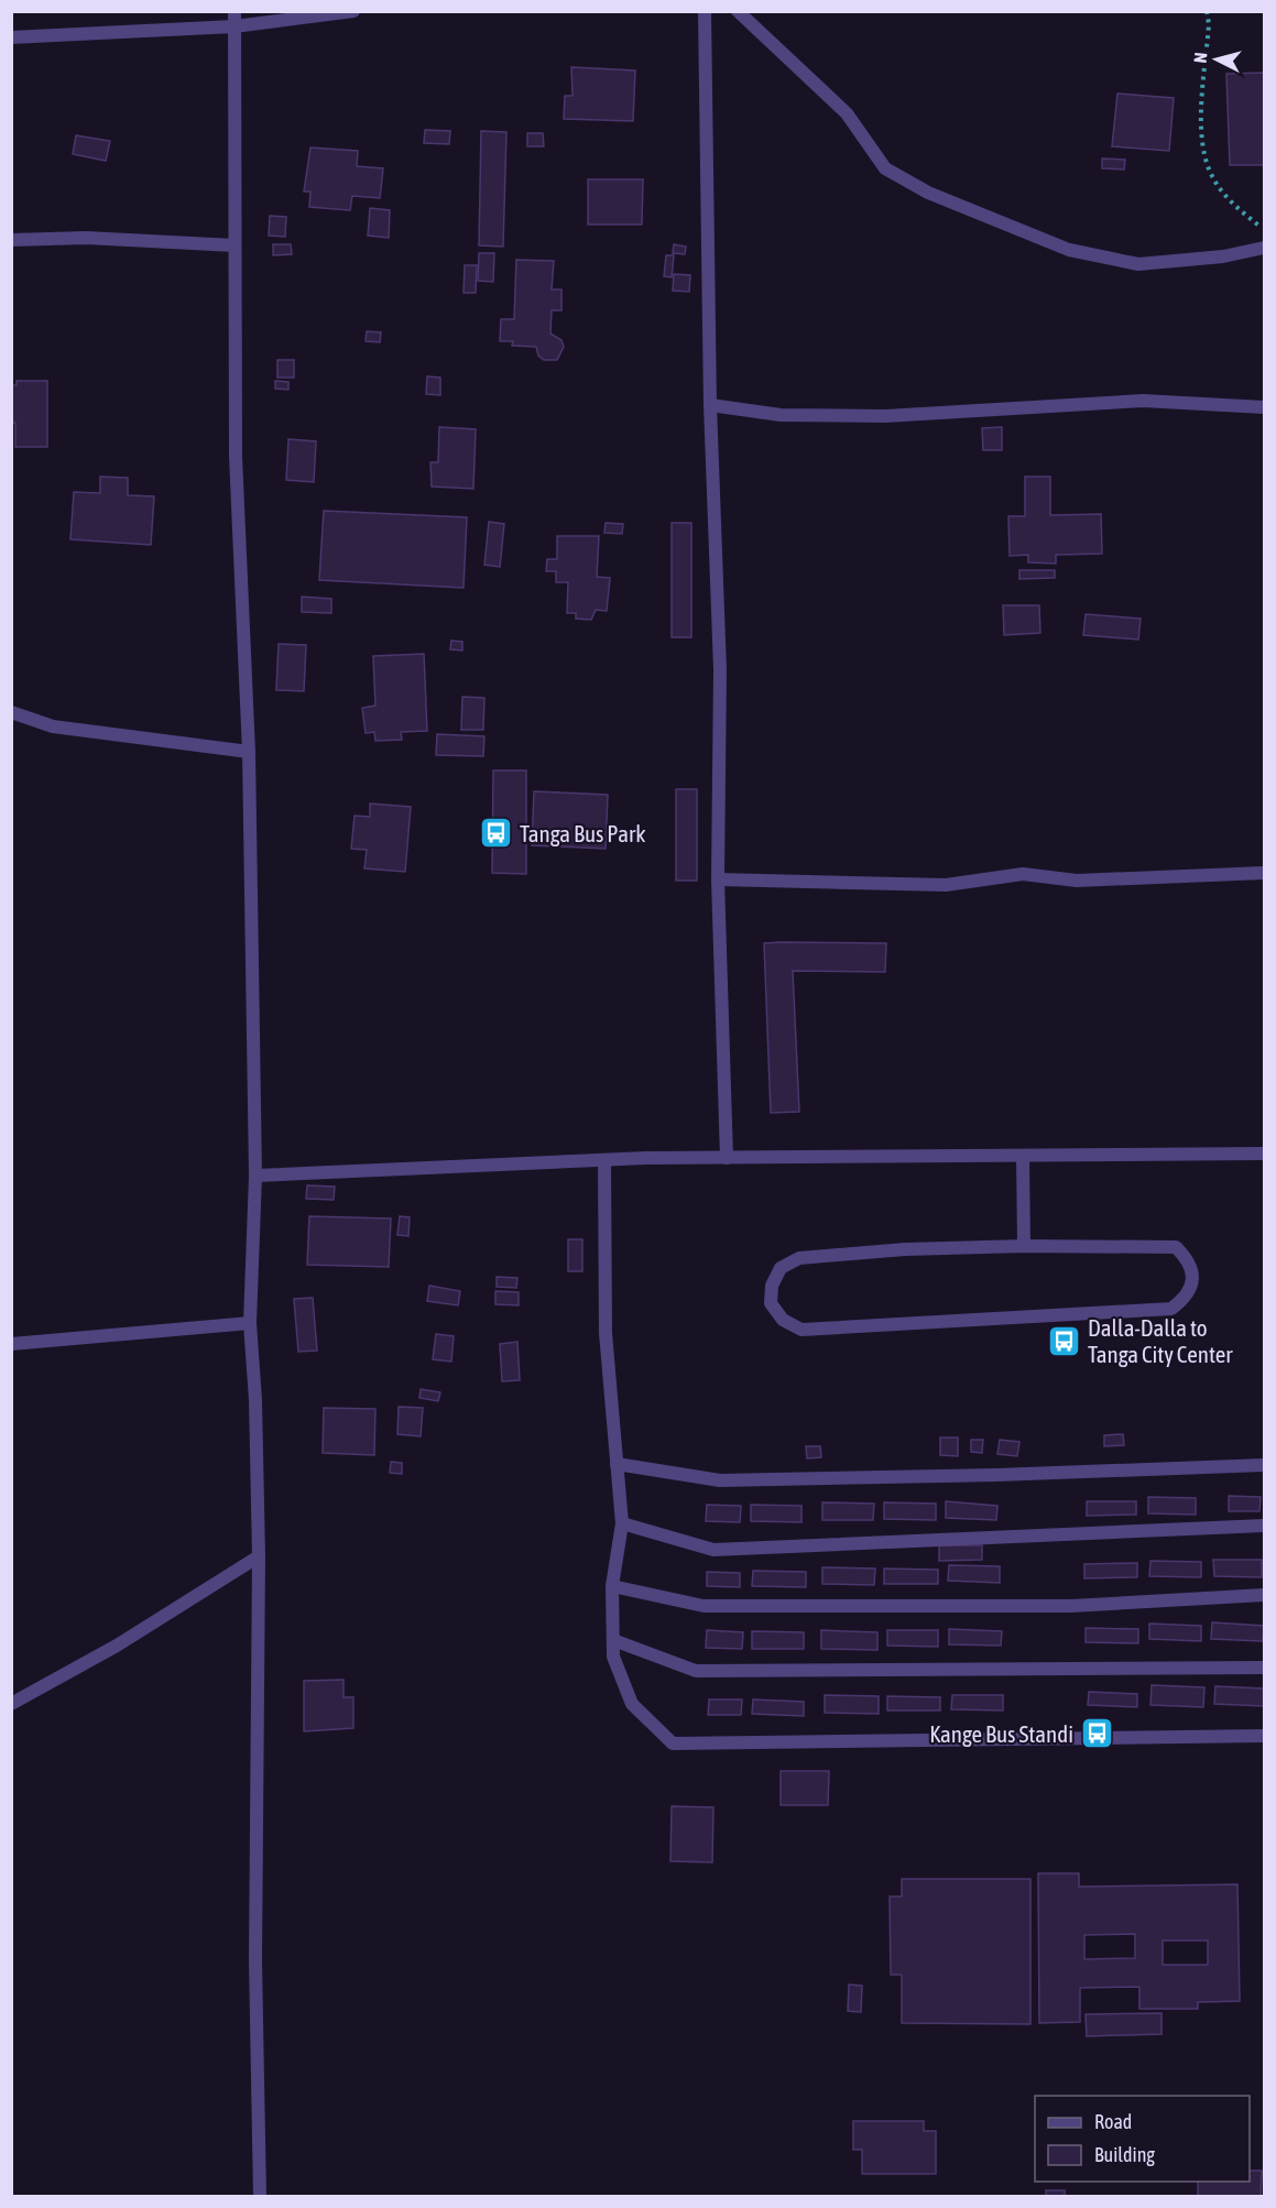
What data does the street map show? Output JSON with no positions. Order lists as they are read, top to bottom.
{
  "places": {
    "bus stop": ["Tanga Bus Park", "Dalla-Dalla to Tanga City Center", "Kange Bus Standi"]
  },
  "legend": ["Road", "Building"],
  "north": "left"
}
